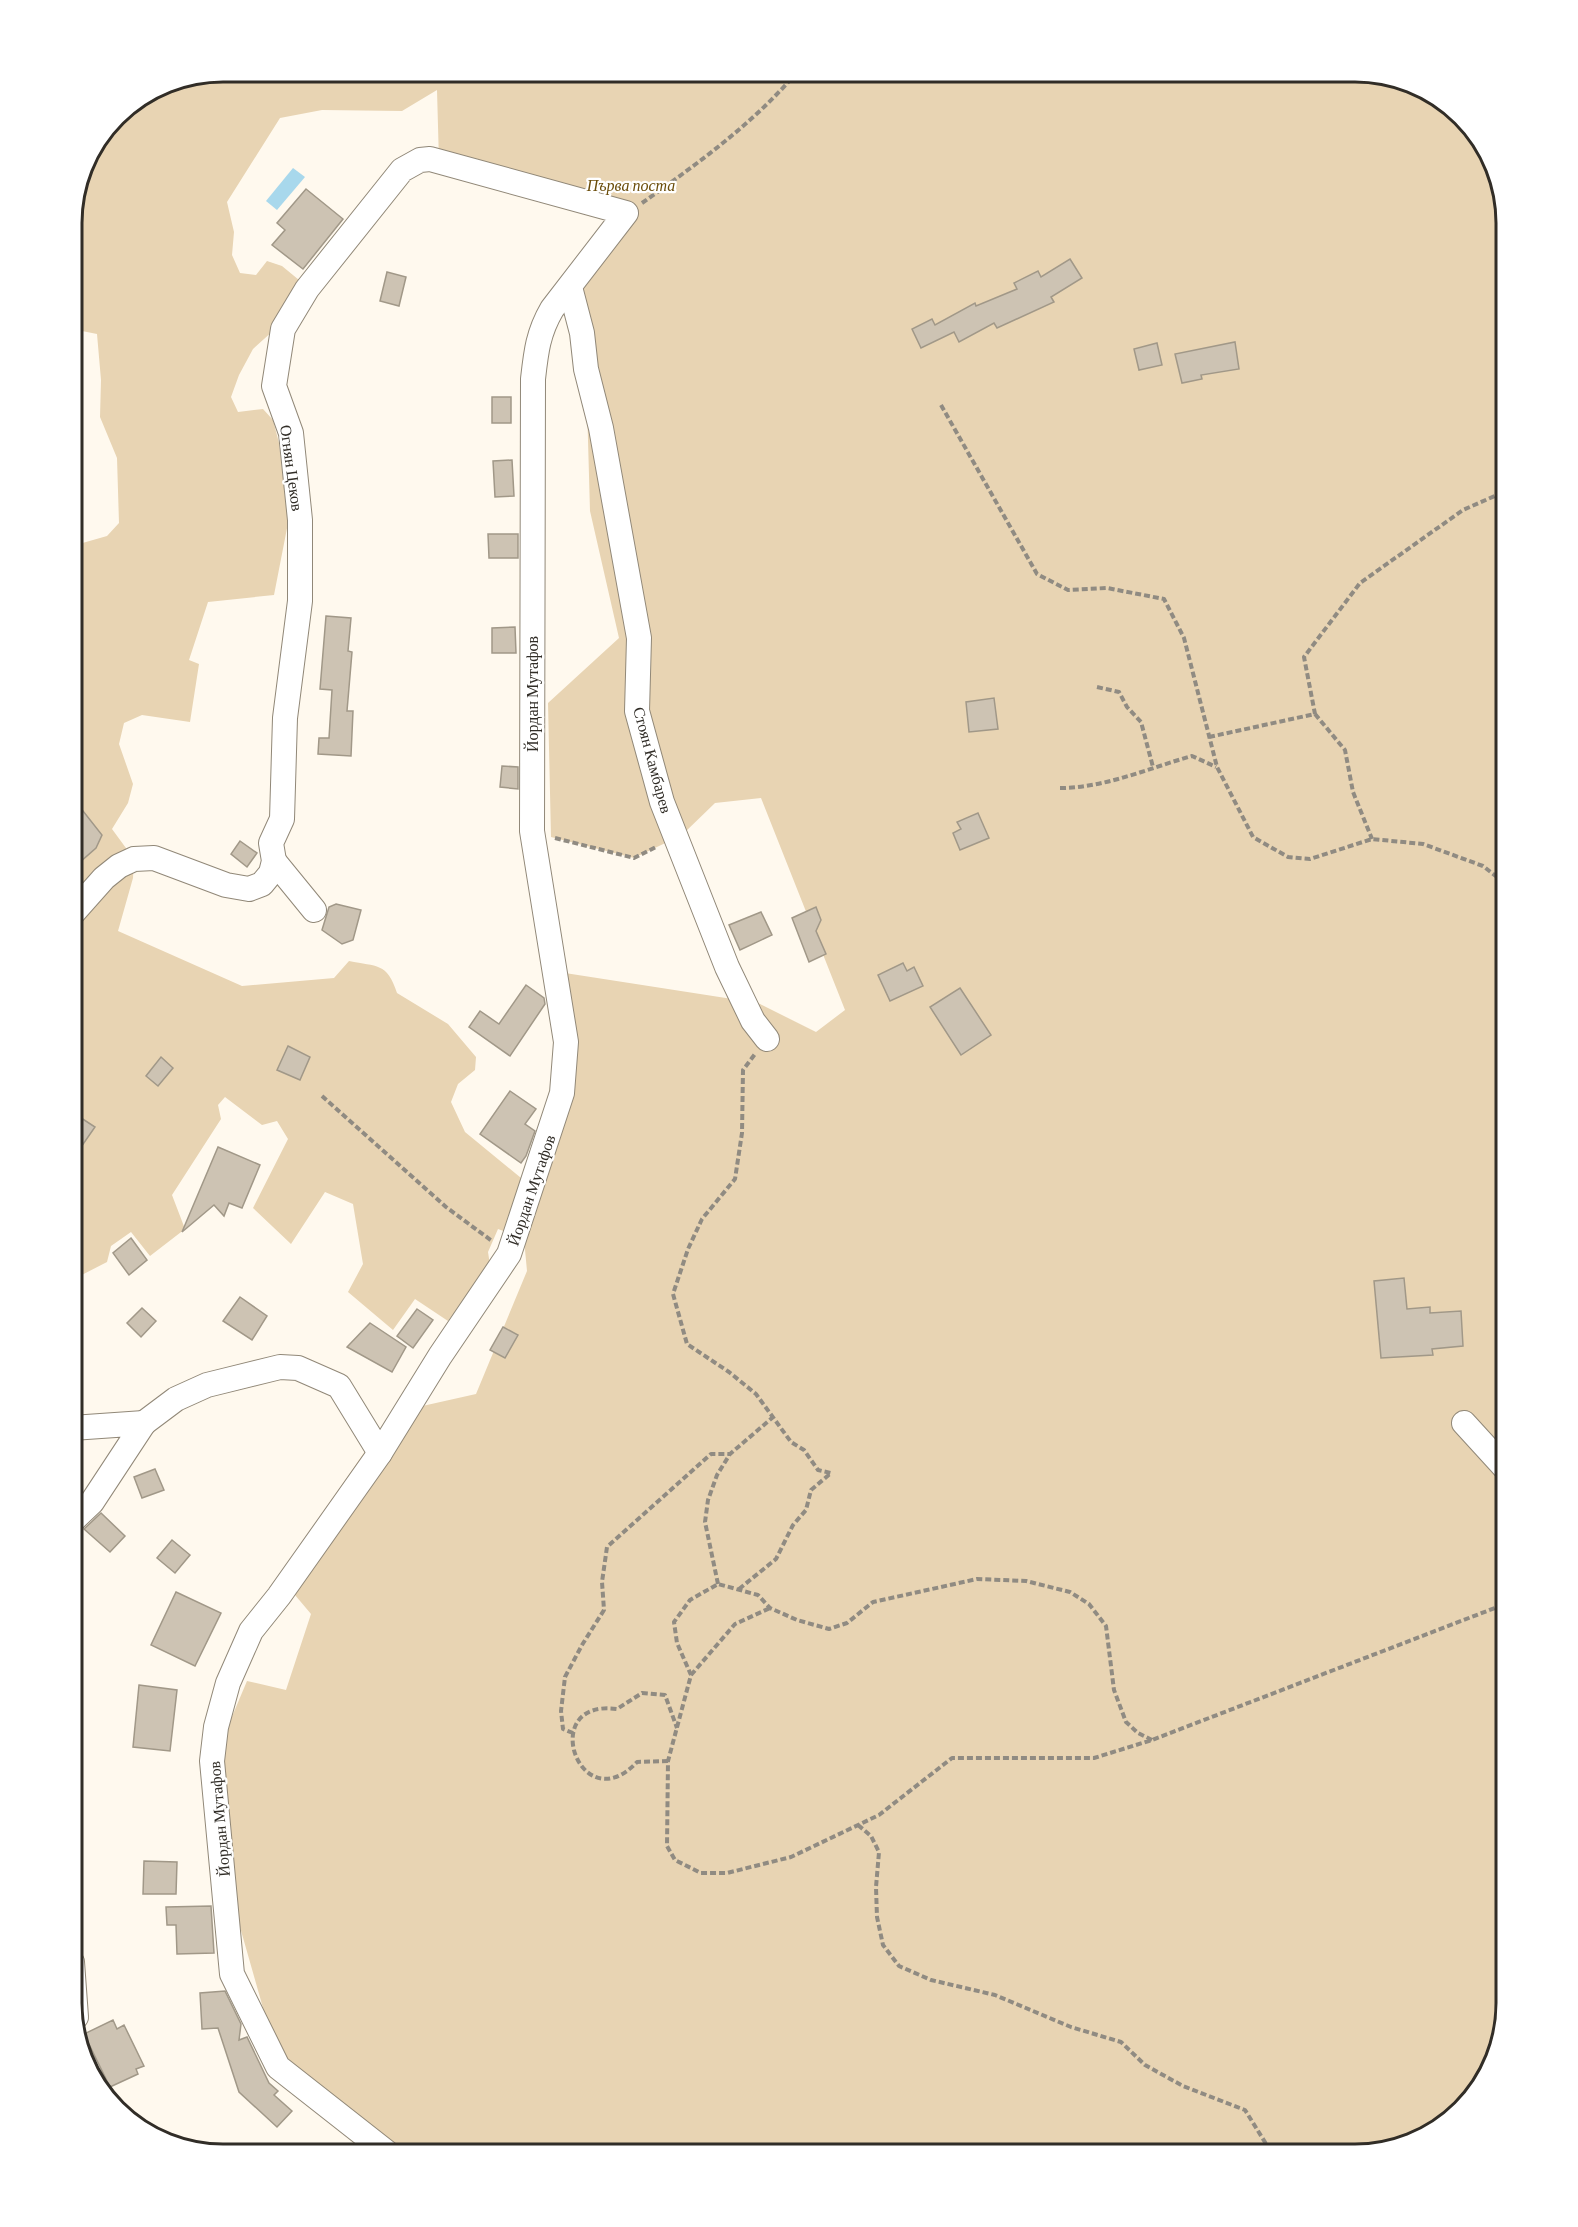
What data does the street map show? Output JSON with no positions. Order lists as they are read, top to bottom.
{
  "streets": {
    "street": ["Огнян Цеков", "Йордан Мутафов", "Стоян Камбарев"]
  },
  "crossings": [
    ["Огнян Цеков", "Йордан Мутафов"],
    ["Йордан Мутафов", "Стоян Камбарев"]
  ],
  "parks": ["Първа поста"]
}
